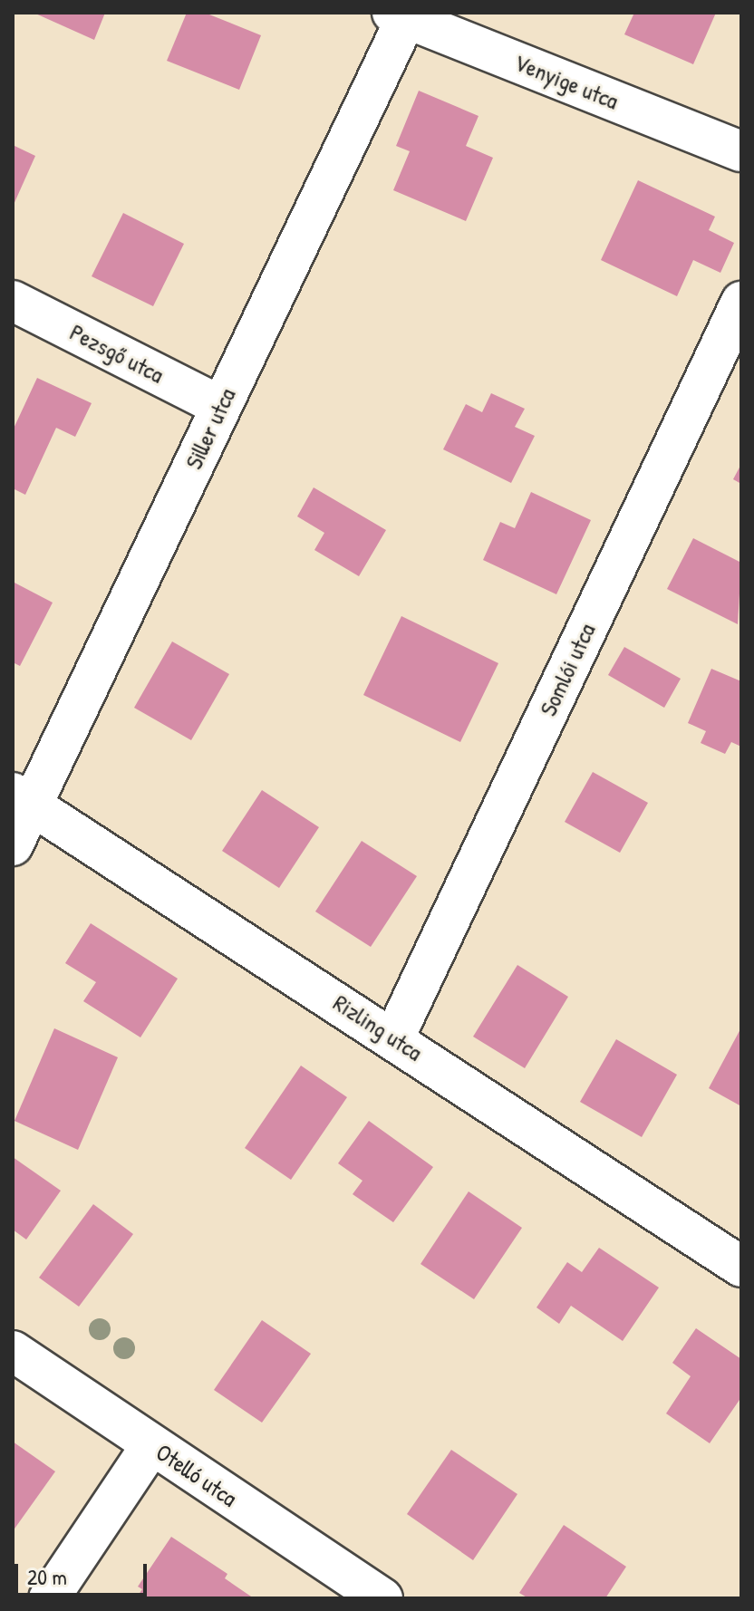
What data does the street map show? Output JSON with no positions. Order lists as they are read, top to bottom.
{
  "streets": {
    "street": [
      "Venyige utca",
      "Pezsgő utca",
      "Siller utca",
      "Somlói utca",
      "Rizling utca",
      "Otelló utca"
    ]
  },
  "crossings": [
    ["Venyige utca", "Siller utca"],
    ["Pezsgő utca", "Siller utca"],
    ["Siller utca", "Rizling utca"],
    ["Somlói utca", "Rizling utca"]
  ],
  "scale_bar": "20 m"
}
